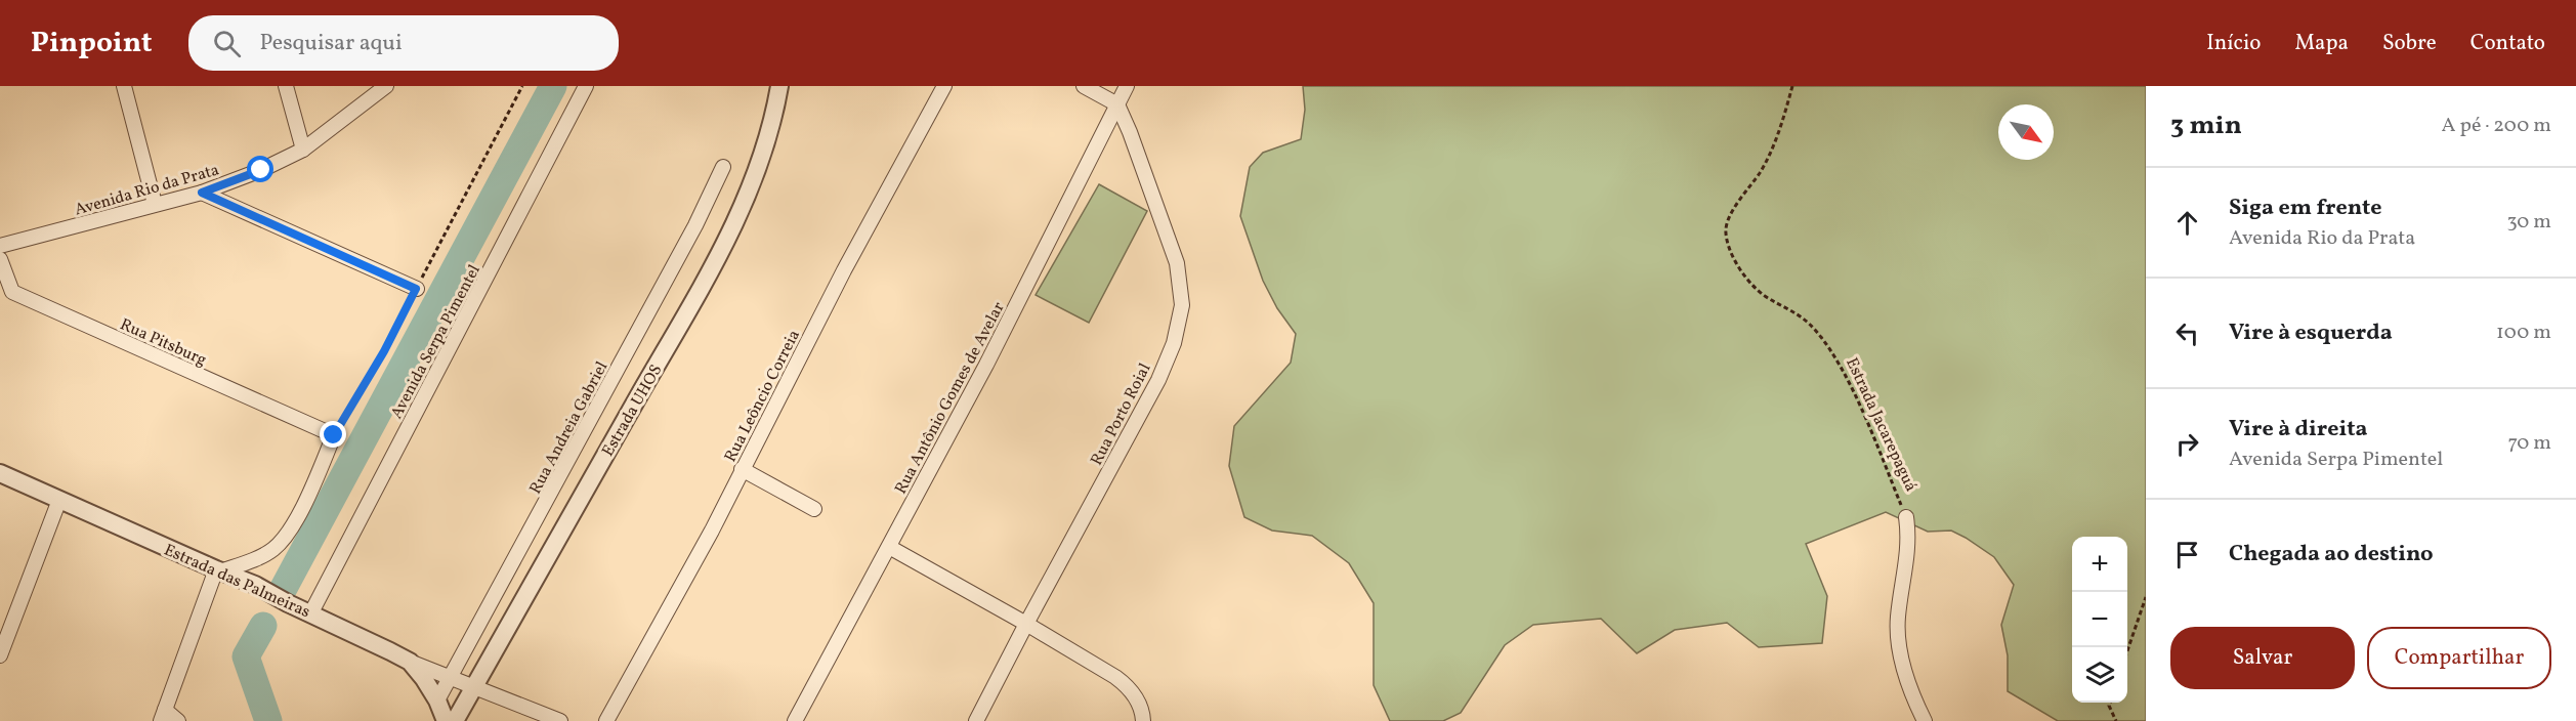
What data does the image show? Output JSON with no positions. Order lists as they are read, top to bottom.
{
  "streets": {
    "street": [
      "Avenida Rio da Prata",
      "Rua Pitsburg",
      "Avenida Serpa Pimentel",
      "Rua Leôncio Correia",
      "Rua Antônio Gomes de Avelar",
      "Estrada UHOS",
      "Rua Porto Roial",
      "Estrada Jacarepaguá",
      "Rua Andreia Gabriel",
      "Estrada das Palmeiras"
    ]
  },
  "crossings": [
    ["Avenida Serpa Pimentel", "Estrada das Palmeiras"],
    ["Rua Antônio Gomes de Avelar", "Rua Porto Roial"],
    ["Rua Andreia Gabriel", "Estrada das Palmeiras"]
  ],
  "north": "bottom right",
  "page": {
    "header": "Pinpoint",
    "search": "Pesquisar aqui",
    "nav": [
      "Início",
      "Mapa",
      "Sobre",
      "Contato"
    ],
    "heading": ["3 min", "A pé · 200 m"],
    "list": [
      ["Siga em frente", "Avenida Rio da Prata", "30 m"],
      ["Vire à esquerda", "100 m"],
      ["Vire à direita", "Avenida Serpa Pimentel", "70 m"],
      "Chegada ao destino"
    ],
    "map_buttons": ["+", "−"],
    "buttons": ["Salvar", "Compartilhar"]
  }
}
